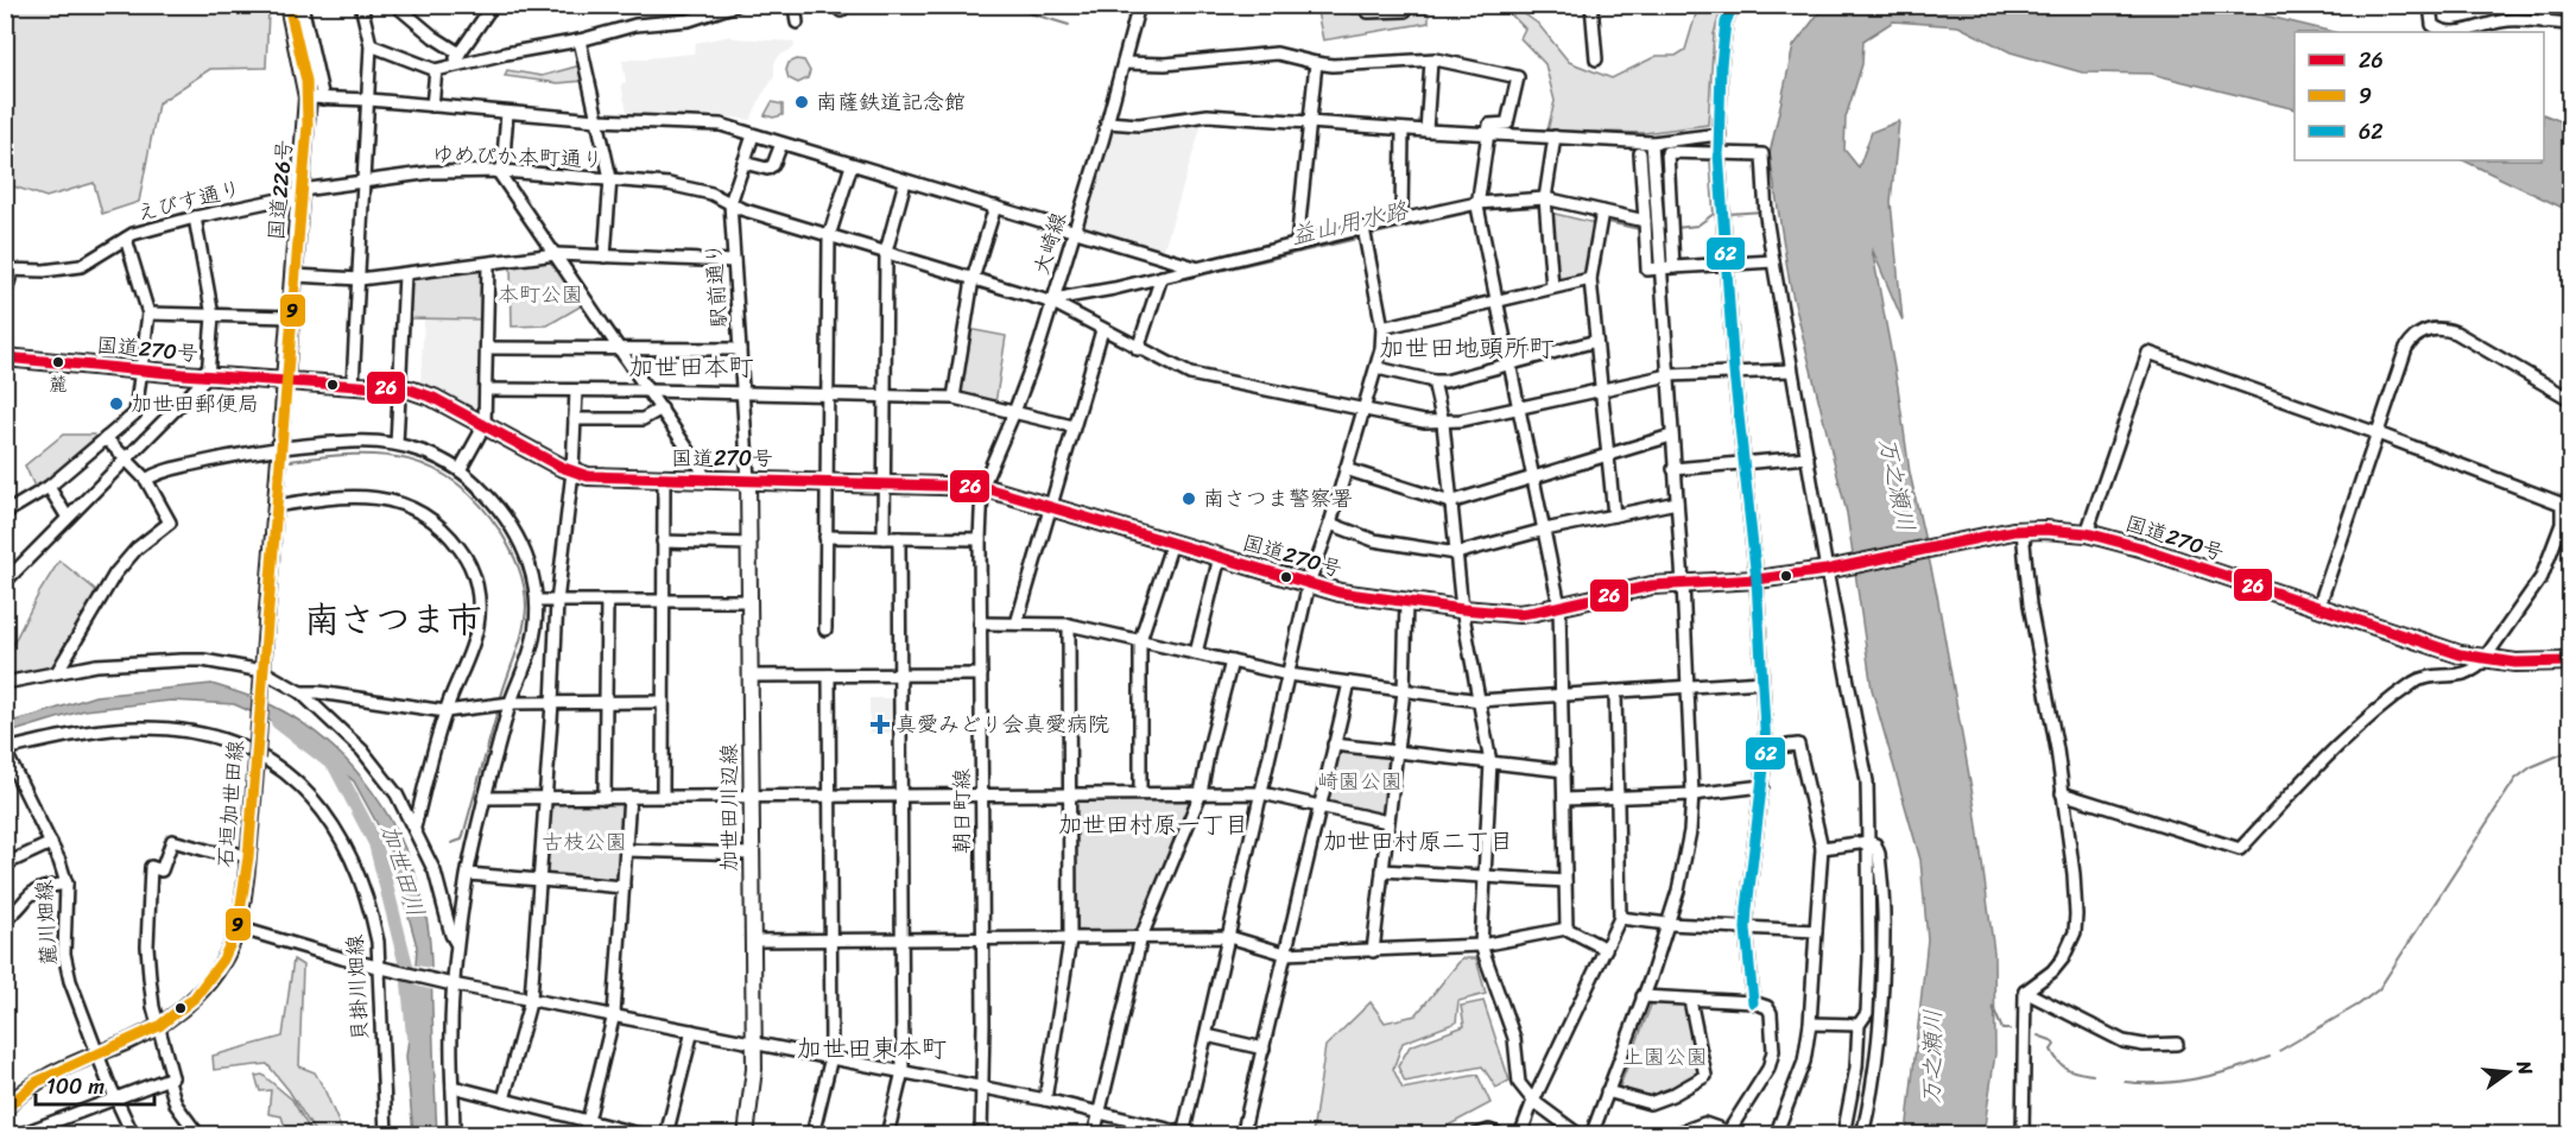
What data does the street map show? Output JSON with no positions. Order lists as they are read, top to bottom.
{
  "streets": {
    "highway": ["国道226号", "国道270号"],
    "main road": ["石垣加世田線", "加世田川辺線"],
    "street": [
      "ゆめぴか本町通り",
      "えびす通り",
      "大崎線",
      "駅前通り",
      "朝日町線",
      "麓川畑線",
      "貝掛川畑線"
    ]
  },
  "crossings": [
    ["ゆめぴか本町通り", "国道226号"],
    ["ゆめぴか本町通り", "えびす通り"],
    ["ゆめぴか本町通り", "大崎線"],
    ["ゆめぴか本町通り", "駅前通り"],
    ["国道226号", "えびす通り"],
    ["国道226号", "国道270号"],
    ["国道226号", "石垣加世田線"],
    ["大崎線", "国道270号"],
    ["大崎線", "朝日町線"],
    ["駅前通り", "国道270号"],
    ["駅前通り", "加世田川辺線"],
    ["国道270号", "石垣加世田線"],
    ["国道270号", "加世田川辺線"],
    ["国道270号", "朝日町線"],
    ["石垣加世田線", "麓川畑線"],
    ["麓川畑線", "貝掛川畑線"]
  ],
  "districts": [
    "加世田地頭所町",
    "加世田本町",
    "南さつま市",
    "加世田村原一丁目",
    "加世田村原二丁目",
    "加世田東本町"
  ],
  "water": ["益山用水路", "万之瀬川", "加世田川"],
  "parks": [
    "本町公園",
    "崎園公園",
    "古枝公園",
    "上園公園"
  ],
  "places": {
    "other": [
      "南薩鉄道記念館",
      "麓",
      "加世田郵便局",
      "南さつま警察署"
    ],
    "health": ["真愛みどり会真愛病院"]
  },
  "lines": ["transit line 9", "transit line 62", "transit line 26"],
  "legend": ["26", "9", "62"],
  "scale_bar": "100 m",
  "north": "right"
}
